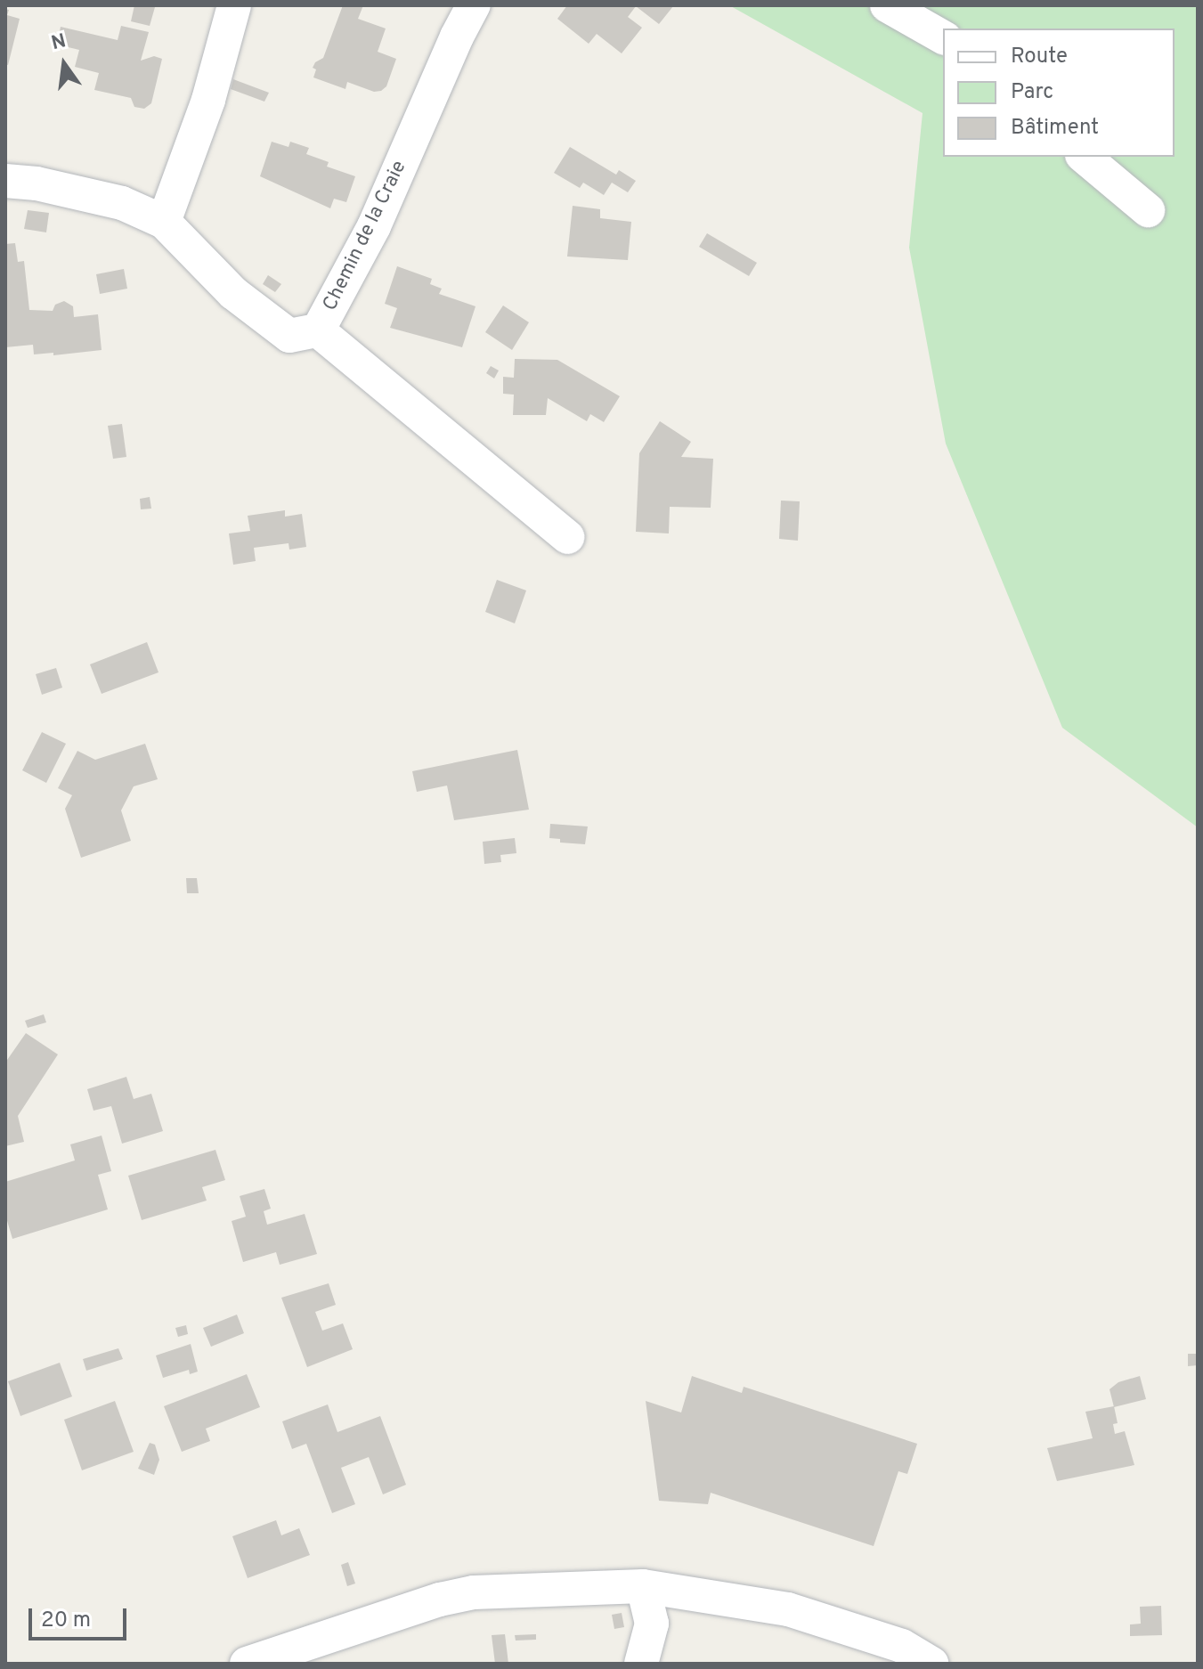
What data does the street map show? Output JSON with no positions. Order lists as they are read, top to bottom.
{
  "streets": {
    "street": ["Chemin de la Craie"]
  },
  "legend": ["Route", "Parc", "Bâtiment"],
  "scale_bar": "20 m",
  "north": "top"
}
